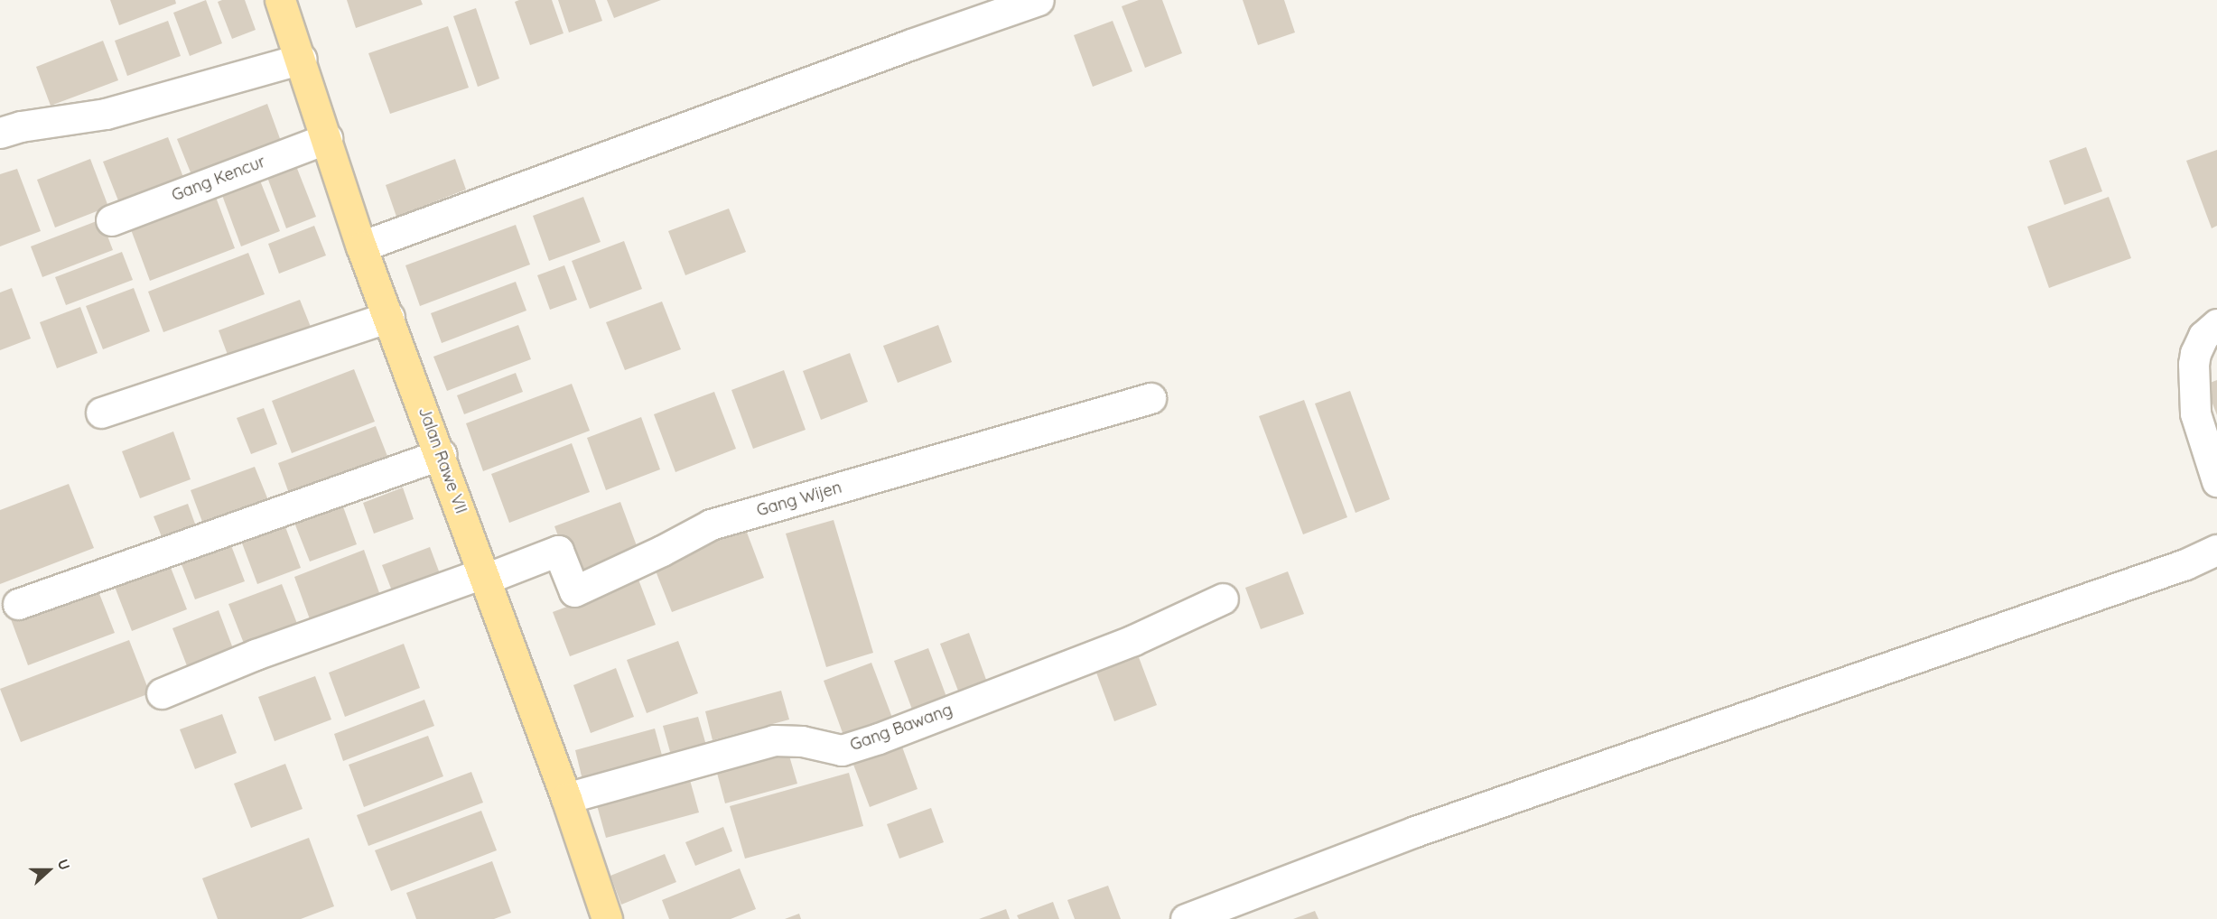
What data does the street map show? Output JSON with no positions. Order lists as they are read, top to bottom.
{
  "streets": {
    "main road": ["Jalan Rawe VII"],
    "street": ["Gang Kencur", "Gang Wijen", "Gang Bawang"]
  },
  "crossings": [
    ["Gang Kencur", "Jalan Rawe VII"],
    ["Jalan Rawe VII", "Gang Wijen"],
    ["Jalan Rawe VII", "Gang Bawang"]
  ],
  "north": "right"
}
